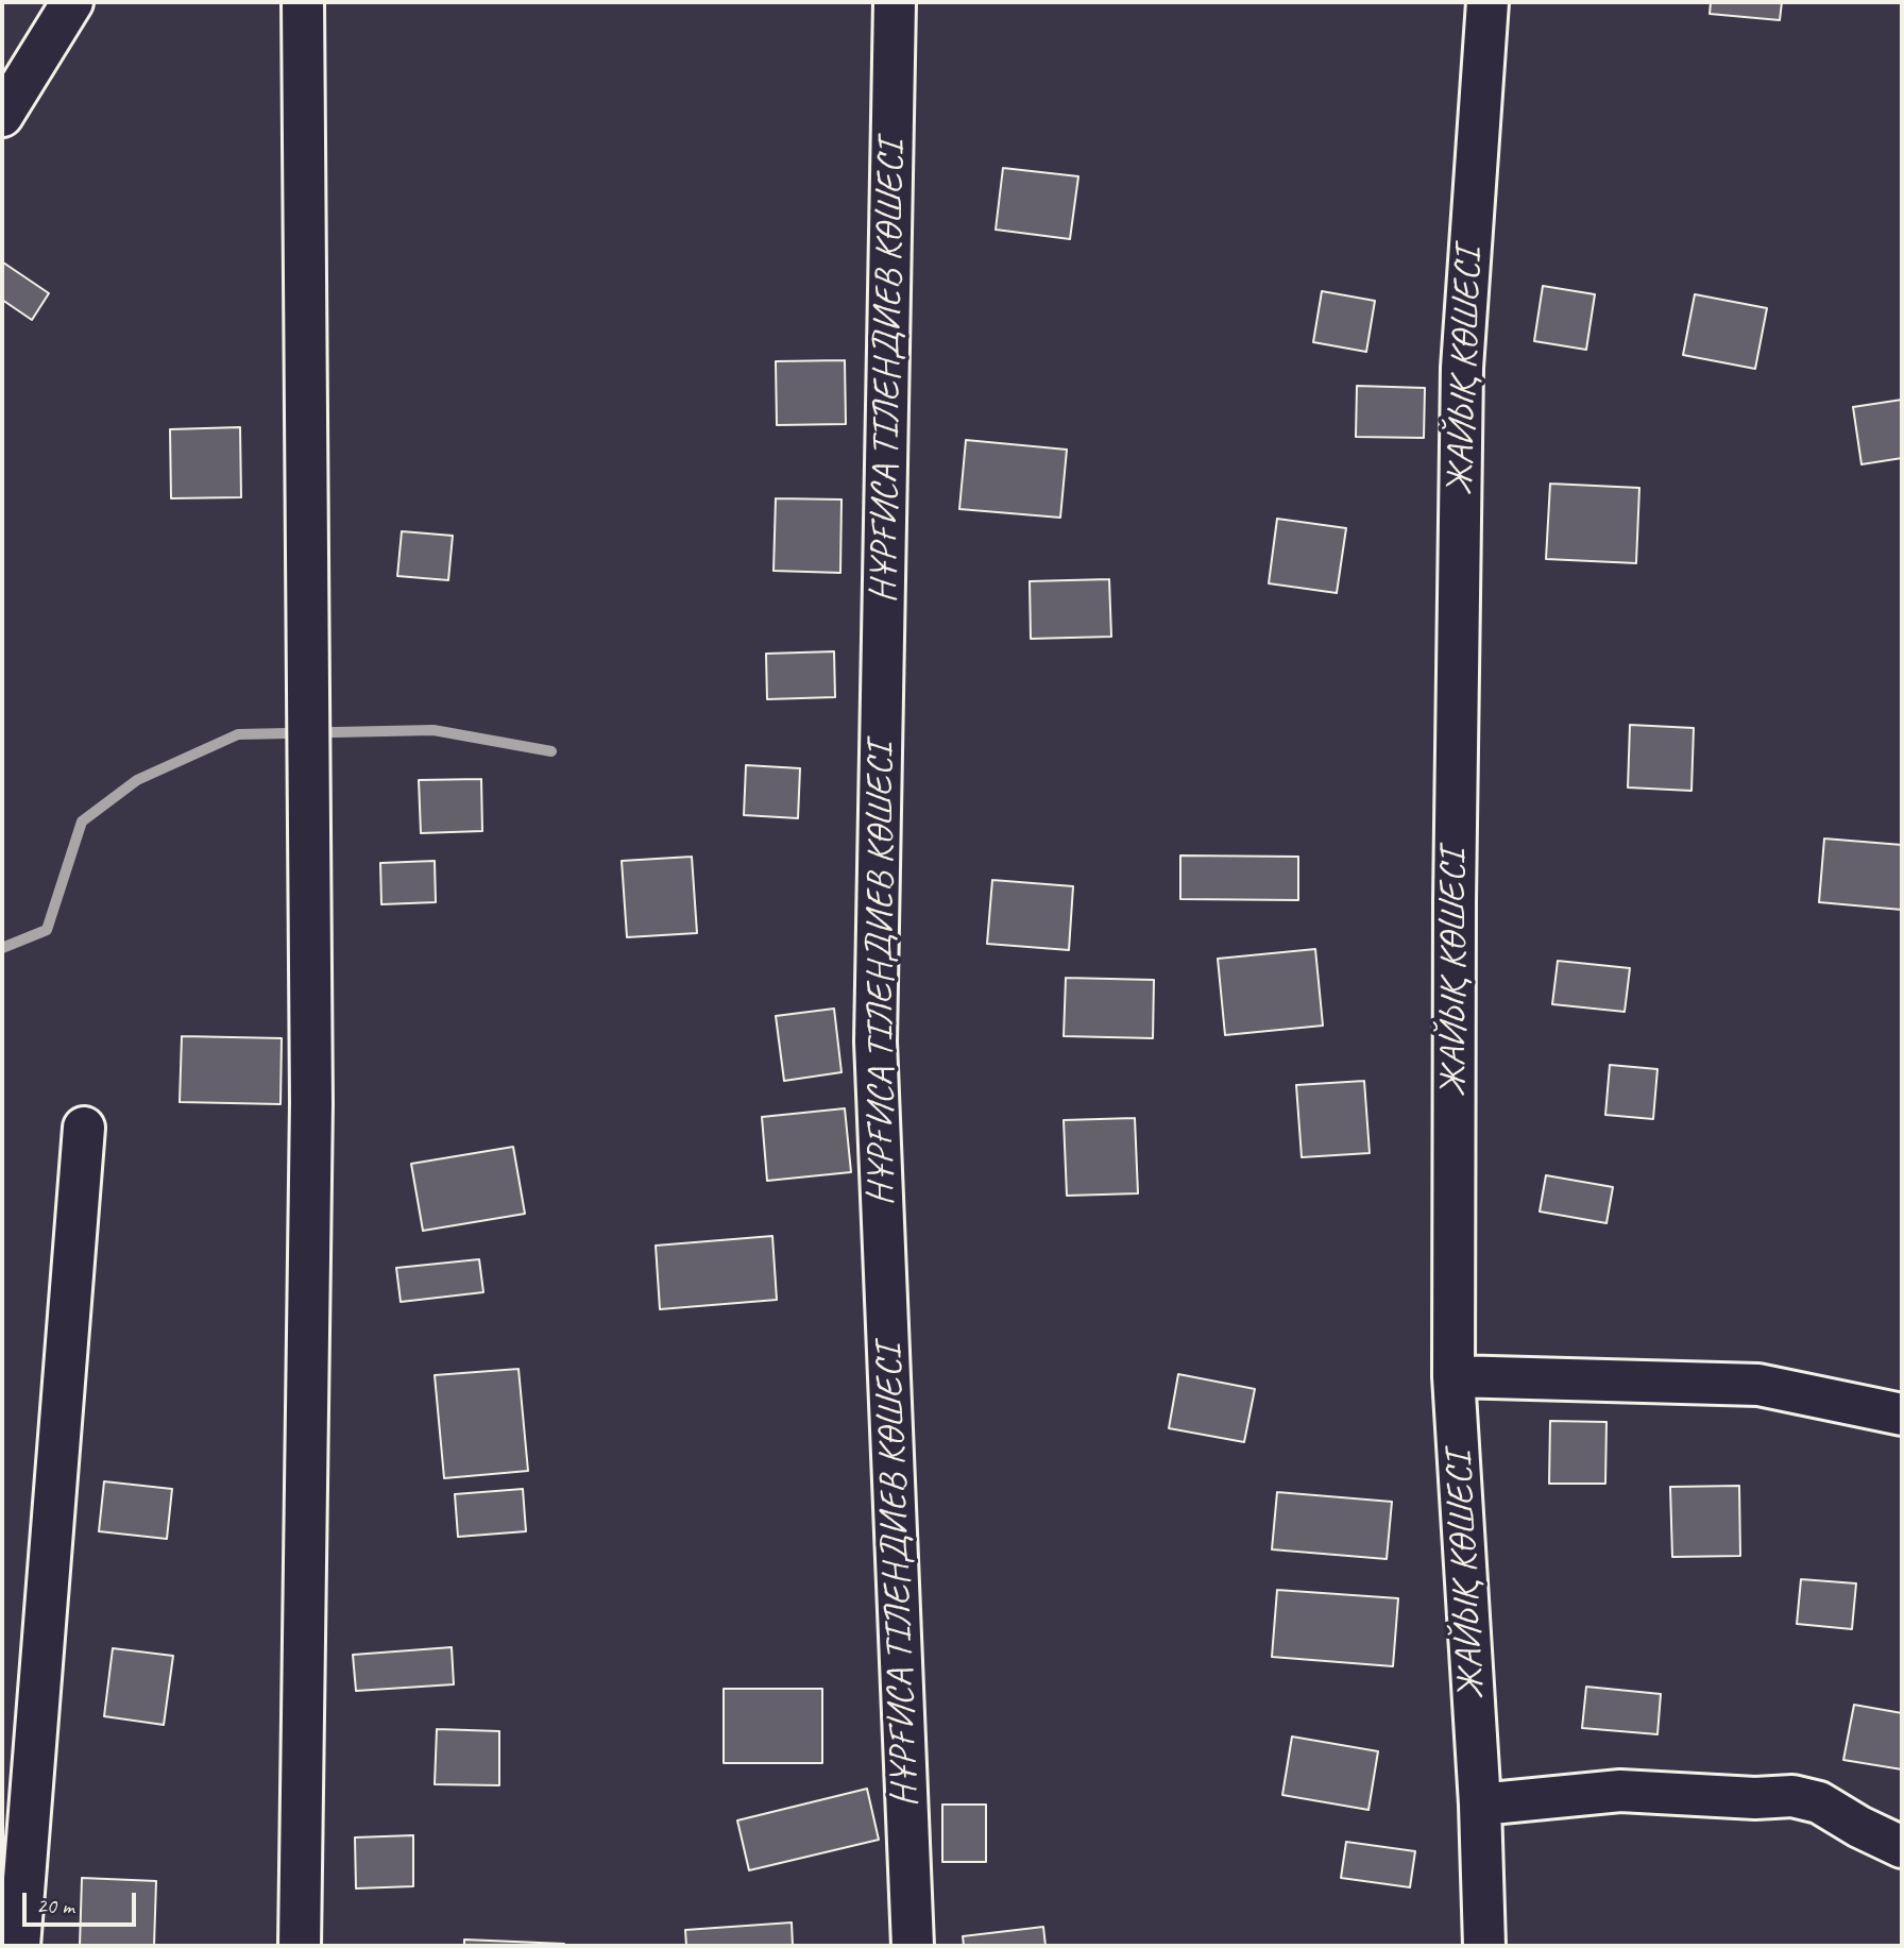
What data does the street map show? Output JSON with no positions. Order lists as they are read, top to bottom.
{
  "streets": {
    "street": ["НҰРҒИСА ТІЛЕНДИЕВ КӨШЕСІ", "ЖАЙЫҚ КӨШЕСІ"]
  },
  "scale_bar": "20 m"
}
